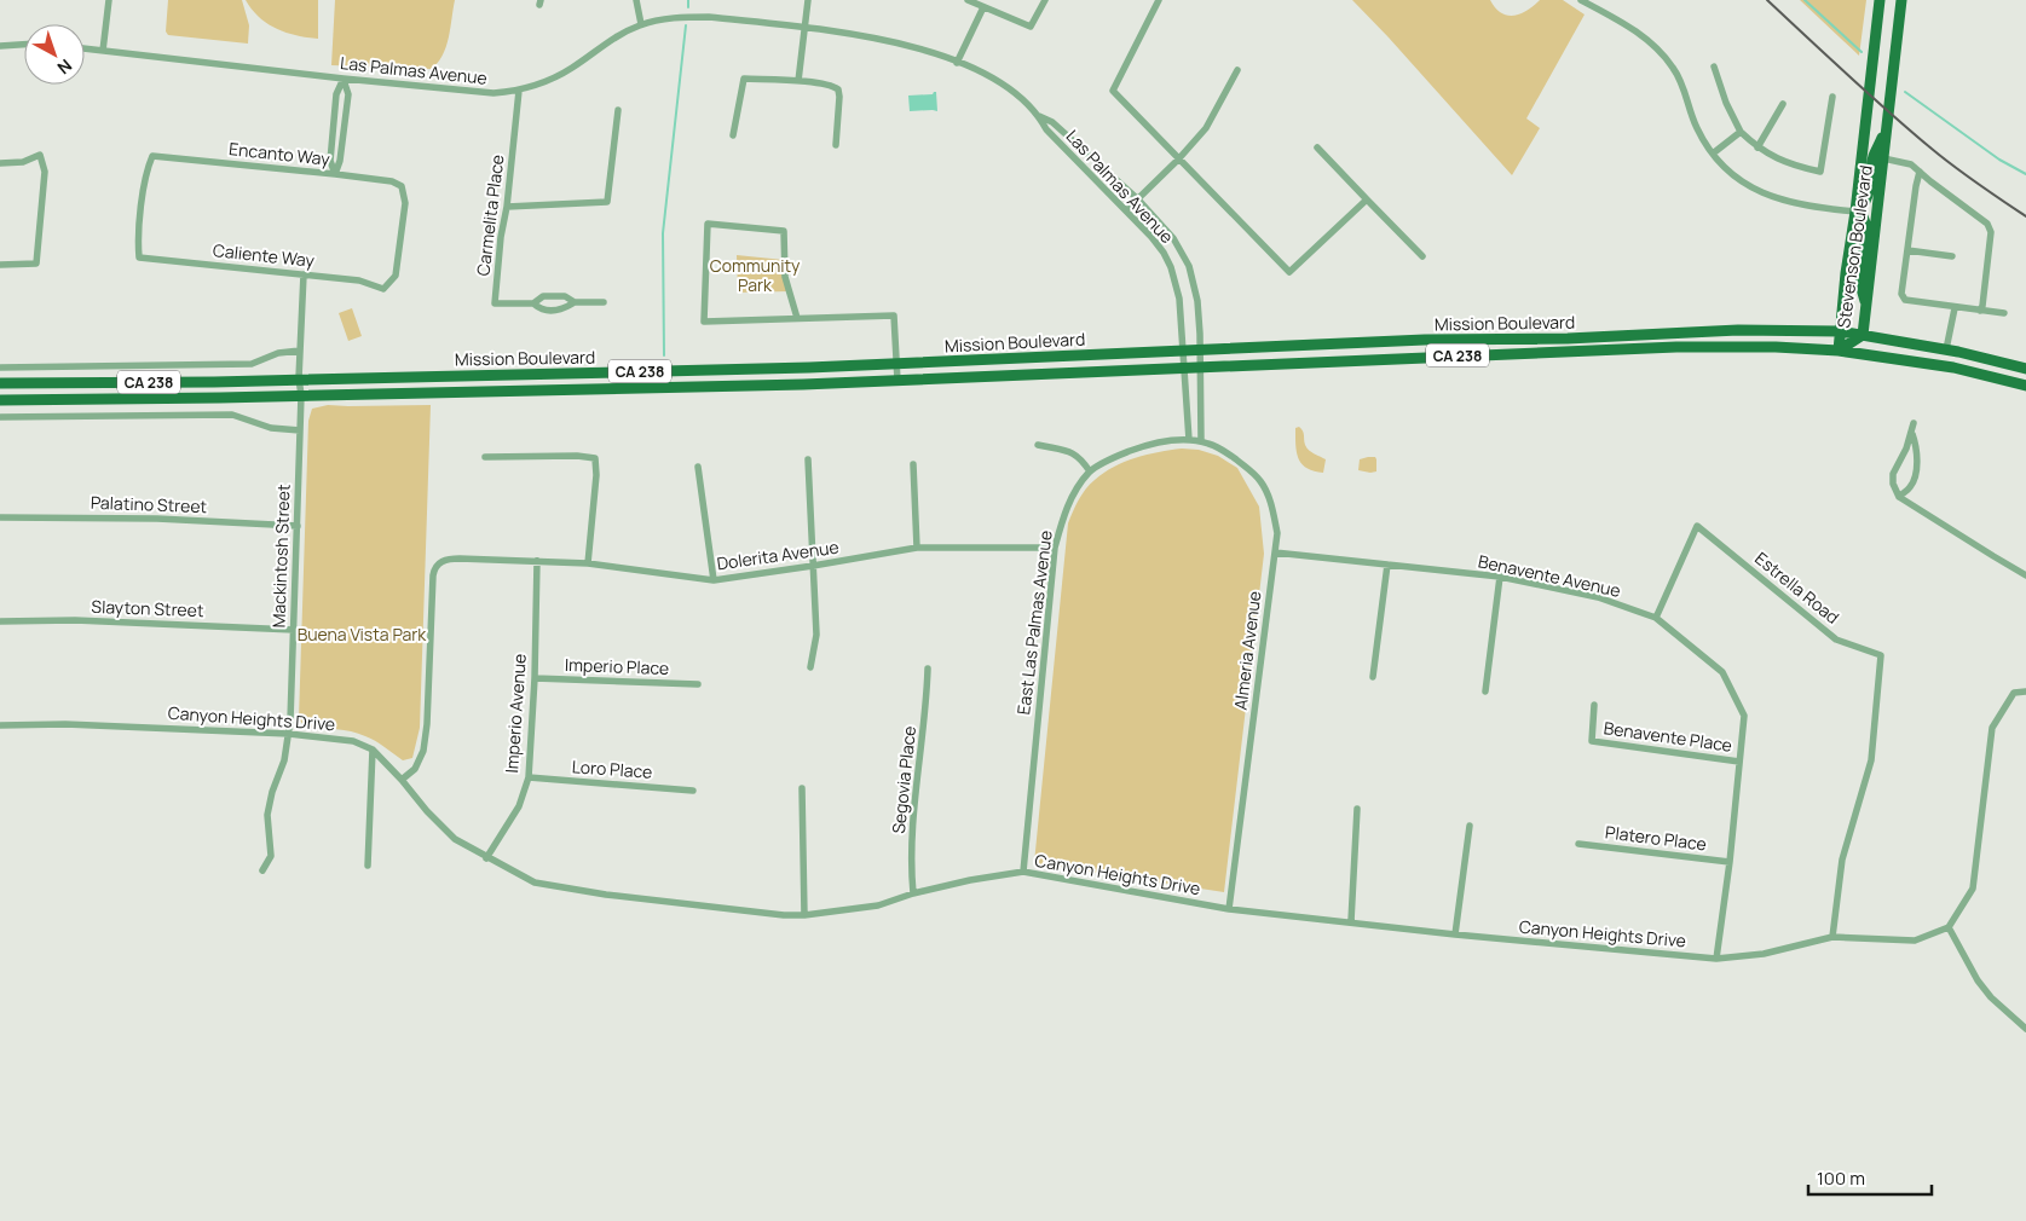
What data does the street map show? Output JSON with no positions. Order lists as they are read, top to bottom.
{
  "streets": {
    "main road": ["Stevenson Boulevard", "Mission Boulevard", "CA 238"],
    "street": [
      "Las Palmas Avenue",
      "Encanto Way",
      "Carmelita Place",
      "Caliente Way",
      "Palatino Street",
      "Dolerita Avenue",
      "Mackintosh Street",
      "Benavente Avenue",
      "Estrella Road",
      "Slayton Street",
      "East Las Palmas Avenue",
      "Almeria Avenue",
      "Imperio Place",
      "Imperio Avenue",
      "Canyon Heights Drive",
      "Benavente Place",
      "Loro Place",
      "Segovia Place",
      "Platero Place"
    ]
  },
  "crossings": [
    ["Las Palmas Avenue", "Carmelita Place"],
    ["Las Palmas Avenue", "Mission Boulevard"],
    ["Encanto Way", "Caliente Way"],
    ["Stevenson Boulevard", "Mission Boulevard"],
    ["Caliente Way", "Mackintosh Street"],
    ["Mission Boulevard", "Mackintosh Street"],
    ["Palatino Street", "Mackintosh Street"],
    ["Dolerita Avenue", "East Las Palmas Avenue"],
    ["Dolerita Avenue", "Imperio Avenue"],
    ["Dolerita Avenue", "Canyon Heights Drive"],
    ["Mackintosh Street", "Slayton Street"],
    ["Mackintosh Street", "Canyon Heights Drive"],
    ["Benavente Avenue", "Estrella Road"],
    ["Benavente Avenue", "Almeria Avenue"],
    ["Benavente Avenue", "Canyon Heights Drive"],
    ["Benavente Avenue", "Benavente Place"],
    ["Benavente Avenue", "Platero Place"],
    ["Estrella Road", "Canyon Heights Drive"],
    ["East Las Palmas Avenue", "Almeria Avenue"],
    ["East Las Palmas Avenue", "Canyon Heights Drive"],
    ["Almeria Avenue", "Canyon Heights Drive"],
    ["Imperio Place", "Imperio Avenue"],
    ["Imperio Avenue", "Canyon Heights Drive"],
    ["Imperio Avenue", "Loro Place"],
    ["Canyon Heights Drive", "Segovia Place"]
  ],
  "parks": ["Community Park", "Buena Vista Park"],
  "scale_bar": "100 m",
  "north": "bottom right"
}
